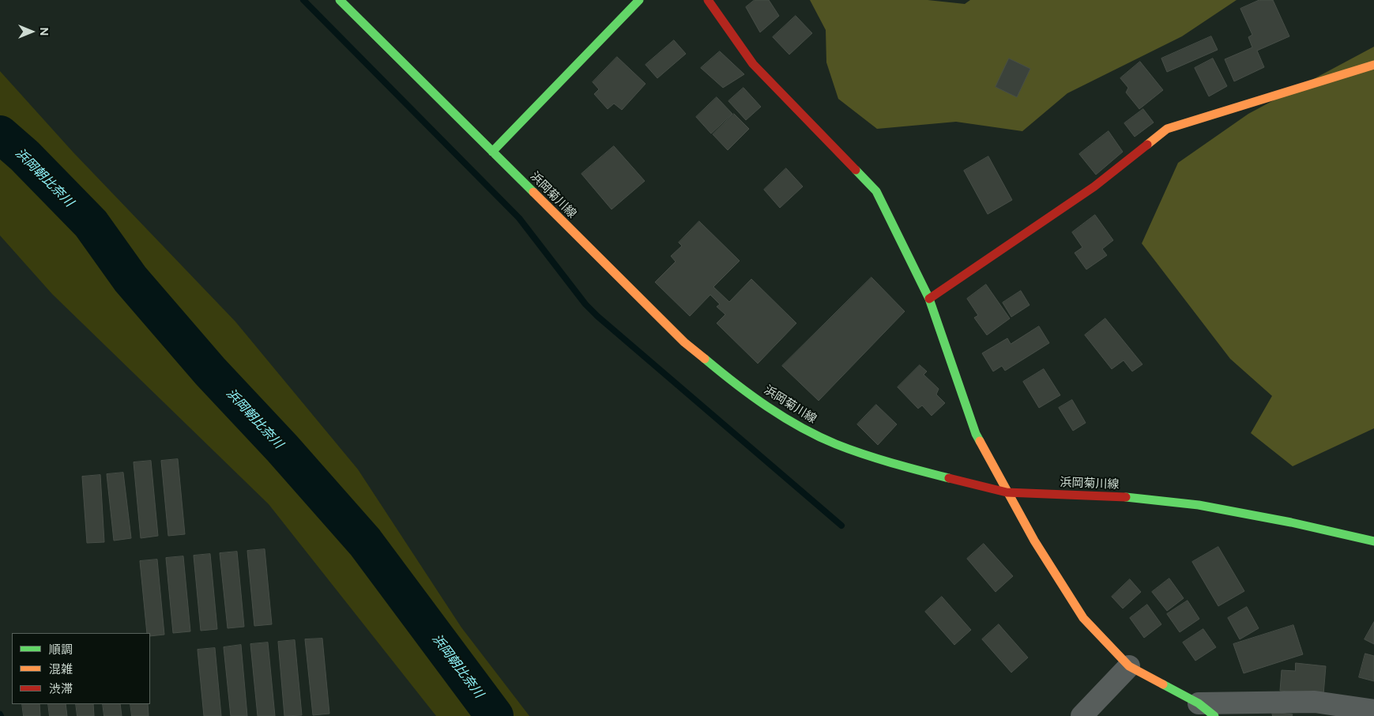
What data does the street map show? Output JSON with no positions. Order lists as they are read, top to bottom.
{
  "streets": {
    "street": ["浜岡菊川線"]
  },
  "water": ["浜岡朝比奈川"],
  "legend": ["順調", "混雑", "渋滞"],
  "north": "right"
}
